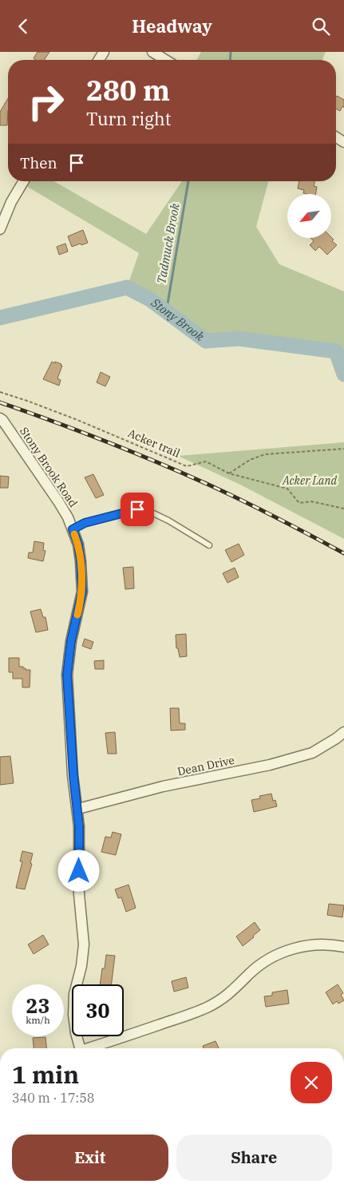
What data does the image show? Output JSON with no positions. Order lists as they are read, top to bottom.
{
  "streets": {
    "street": ["Stony Brook Road", "Dean Drive"],
    "path": ["Acker trail"]
  },
  "crossings": [
    ["Stony Brook Road", "Dean Drive"]
  ],
  "water": ["Tadmuck Brook", "Stony Brook"],
  "parks": ["Acker Land"],
  "north": "bottom left",
  "page": {
    "header": "Headway",
    "turn": ["280 m", "Turn right"],
    "then": "Then",
    "speed": "23 km/h",
    "limit": "30",
    "heading": ["1 min", "340 m · 17:58"],
    "buttons": ["Exit", "Share"]
  }
}
